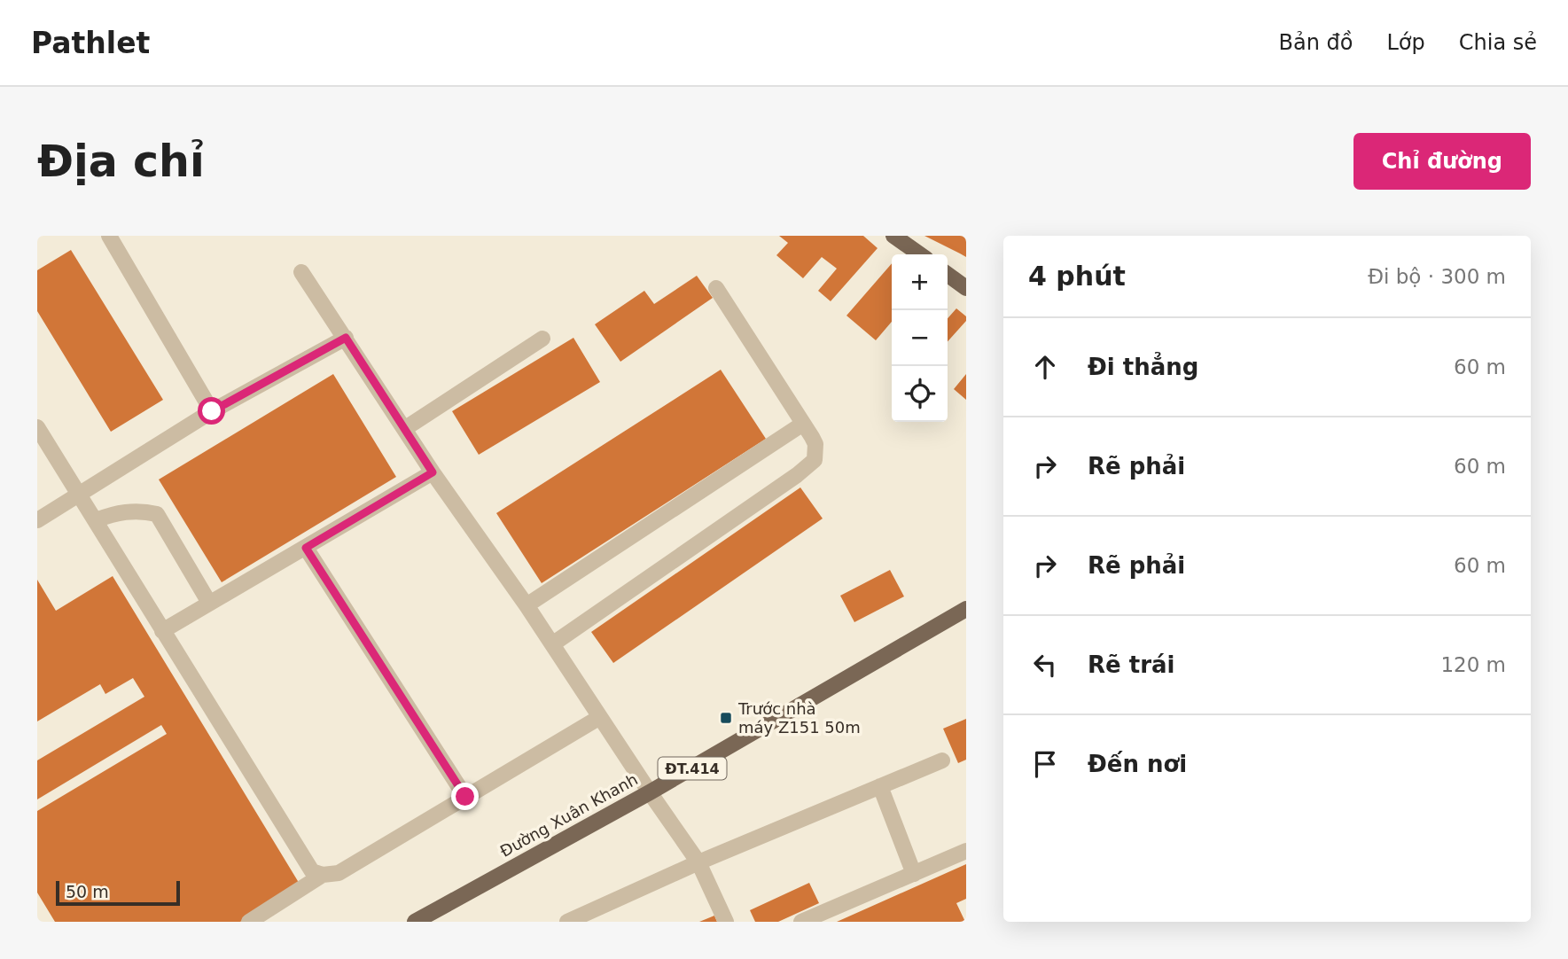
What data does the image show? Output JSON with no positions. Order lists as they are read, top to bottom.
{
  "streets": {
    "main road": ["ĐT.414", "Đường Xuân Khanh"]
  },
  "places": {
    "transit": ["Trước nhà máy Z151 50m"]
  },
  "scale_bar": "50 m",
  "page": {
    "header": "Pathlet",
    "nav": ["Bản đồ", "Lớp", "Chia sẻ"],
    "buttons": "Chỉ đường",
    "title": "Địa chỉ",
    "heading": ["4 phút", "Đi bộ · 300 m"],
    "map_buttons": ["+", "−"],
    "list": [
      ["Đi thẳng", "60 m"],
      ["Rẽ phải", "60 m"],
      ["Rẽ phải", "60 m"],
      ["Rẽ trái", "120 m"],
      "Đến nơi"
    ],
    "scale": "50 m"
  }
}
